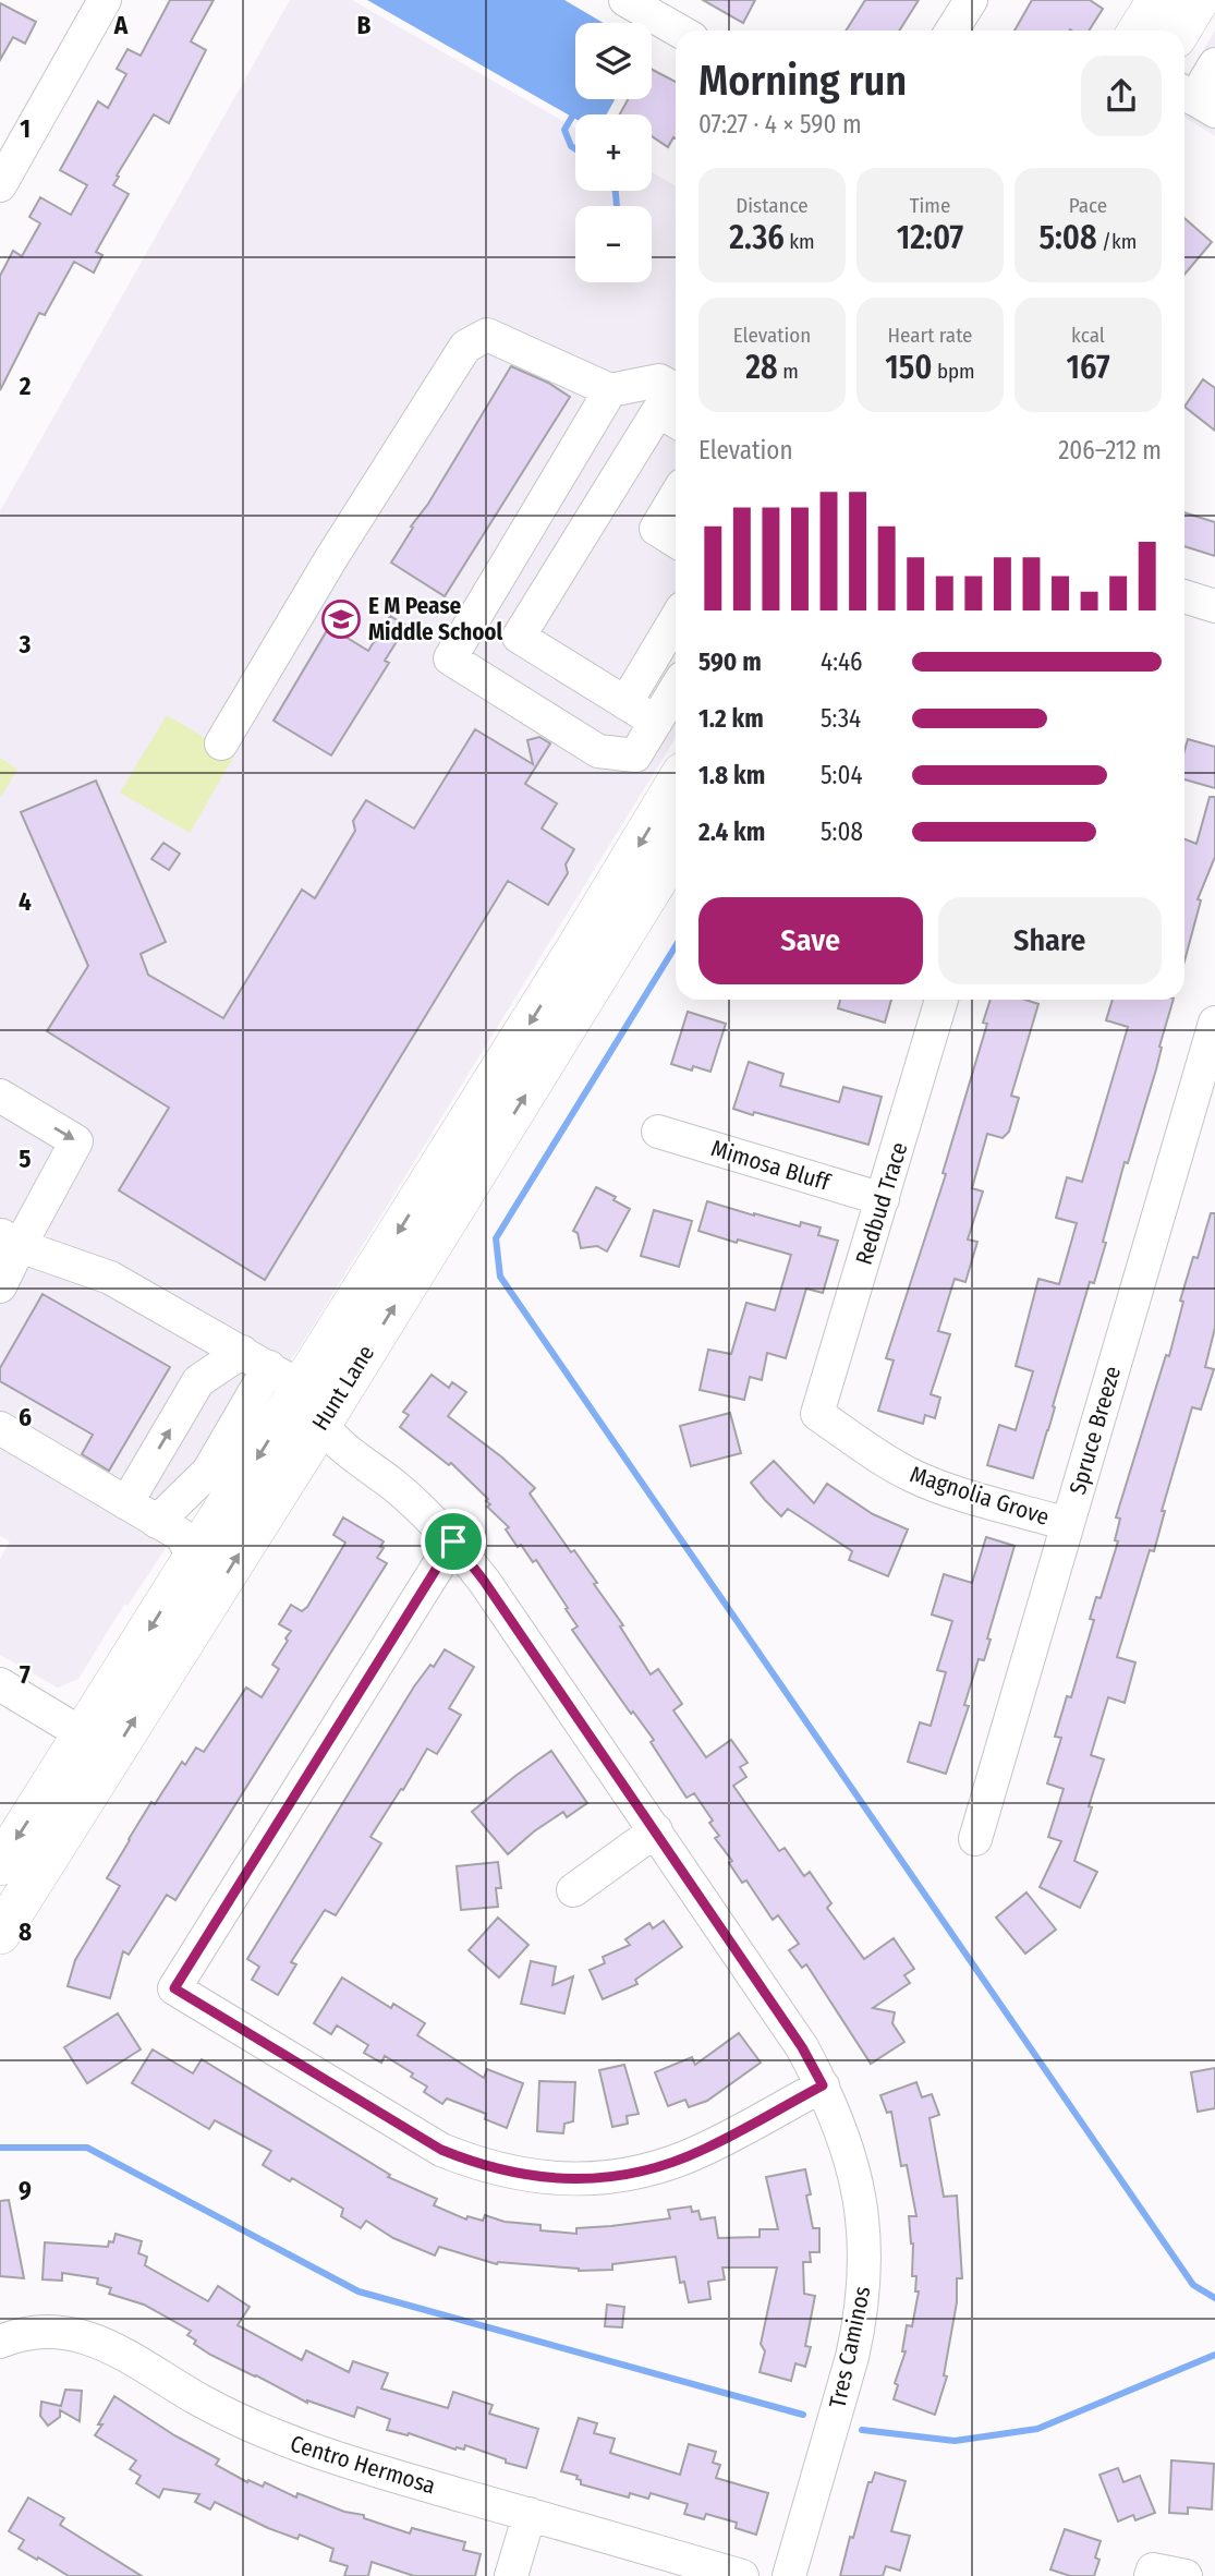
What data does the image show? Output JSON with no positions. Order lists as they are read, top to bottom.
{
  "streets": {
    "main road": ["Hunt Lane"],
    "street": [
      "Mimosa Bluff",
      "Redbud Trace",
      "Spruce Breeze",
      "Magnolia Grove",
      "Tres Caminos",
      "Centro Hermosa"
    ]
  },
  "crossings": [
    ["Mimosa Bluff", "Redbud Trace"],
    ["Redbud Trace", "Magnolia Grove"],
    ["Hunt Lane", "Tres Caminos"],
    ["Spruce Breeze", "Magnolia Grove"]
  ],
  "places": {
    "school or university": ["E M Pease Middle School"]
  },
  "page": {
    "map_buttons": ["+", "−"],
    "heading": ["Morning run", "07:27 · 4 × 590 m"],
    "stats": [
      ["Distance", "2.36 km"],
      ["Time", "12:07"],
      ["Pace", "5:08 /km"],
      ["Elevation", "28 m"],
      ["Heart rate", "150 bpm"],
      ["kcal", "167"]
    ],
    "chart": ["Elevation", "206–212 m"],
    "list": [
      {
        "name": "590 m",
        "note": "4:46"
      },
      {
        "name": "1.2 km",
        "note": "5:34"
      },
      {
        "name": "1.8 km",
        "note": "5:04"
      },
      {
        "name": "2.4 km",
        "note": "5:08"
      }
    ],
    "buttons": ["Save", "Share"]
  },
  "grid": {
    "columns": ["A", "B"],
    "rows": [
      "1",
      "2",
      "3",
      "4",
      "5",
      "6",
      "7",
      "8",
      "9"
    ]
  }
}
